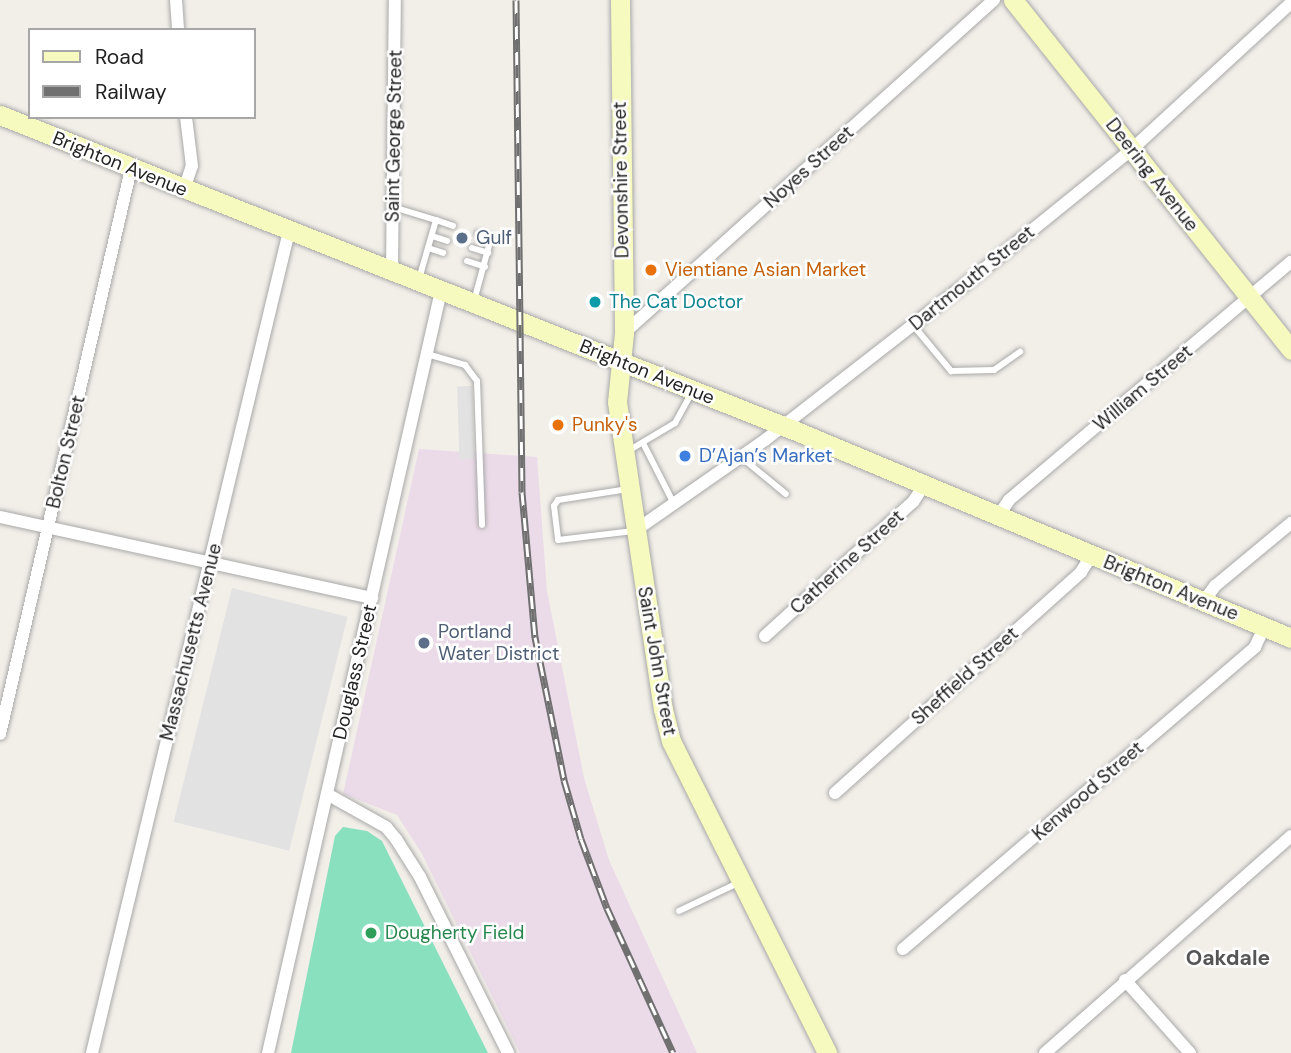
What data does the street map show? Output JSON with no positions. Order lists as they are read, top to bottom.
{
  "streets": {
    "main road": [
      "Brighton Avenue",
      "Deering Avenue",
      "Devonshire Street",
      "Saint John Street"
    ],
    "street": [
      "Saint George Street",
      "Noyes Street",
      "Dartmouth Street",
      "William Street",
      "Bolton Street",
      "Catherine Street",
      "Massachusetts Avenue",
      "Douglass Street",
      "Sheffield Street",
      "Kenwood Street"
    ]
  },
  "crossings": [
    ["Saint George Street", "Brighton Avenue"],
    ["Brighton Avenue", "Devonshire Street"],
    ["Brighton Avenue", "Dartmouth Street"],
    ["Brighton Avenue", "William Street"],
    ["Brighton Avenue", "Bolton Street"],
    ["Brighton Avenue", "Catherine Street"],
    ["Brighton Avenue", "Massachusetts Avenue"],
    ["Brighton Avenue", "Saint John Street"],
    ["Brighton Avenue", "Douglass Street"],
    ["Brighton Avenue", "Sheffield Street"],
    ["Brighton Avenue", "Kenwood Street"],
    ["Noyes Street", "Devonshire Street"],
    ["Deering Avenue", "Dartmouth Street"],
    ["Deering Avenue", "William Street"],
    ["Devonshire Street", "Saint John Street"],
    ["Dartmouth Street", "Saint John Street"]
  ],
  "districts": ["Oakdale"],
  "places": [
    "Gulf",
    "Vientiane Asian Market",
    "The Cat Doctor",
    "Punky's",
    "D’Ajan’s Market",
    "Portland Water District",
    "Dougherty Field"
  ],
  "legend": ["Road", "Railway"]
}
